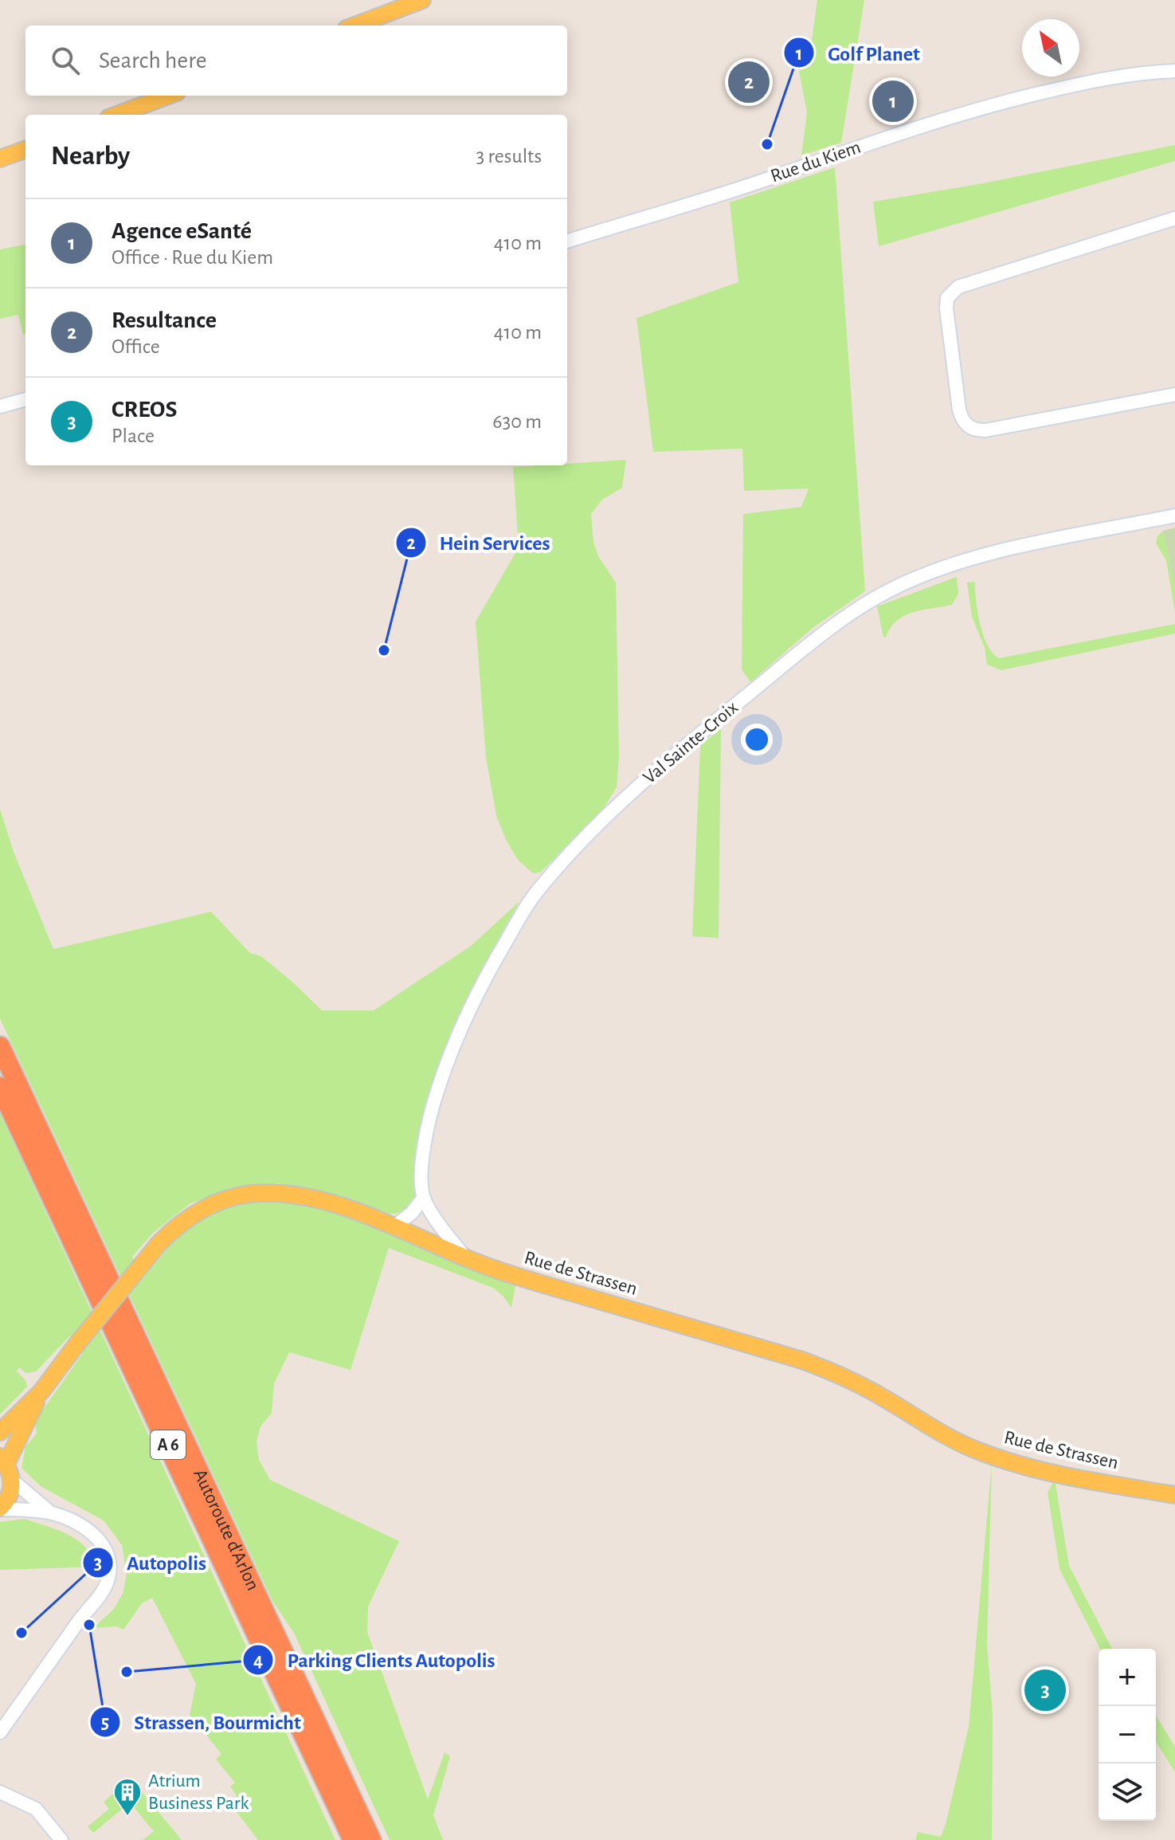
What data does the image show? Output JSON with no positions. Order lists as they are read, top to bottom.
{
  "streets": {
    "highway": ["A 6", "Autoroute d'Arlon"],
    "main road": ["Rue de Strassen"],
    "street": ["Rue du Kiem", "Val Sainte-Croix"]
  },
  "places": {
    "other": [
      "Golf Planet",
      "Hein Services",
      "Strassen, Bourmicht",
      "Autopolis",
      "Parking Clients Autopolis"
    ],
    "building": ["Atrium Business Park"]
  },
  "north": "top left",
  "page": {
    "search": "Search here",
    "pins": ["2", "1", "3"],
    "heading": ["Nearby", "3 results"],
    "list": [
      {
        "mark": "1",
        "name": "Agence eSanté",
        "note": "Office · Rue du Kiem",
        "value": "410 m"
      },
      {
        "mark": "2",
        "name": "Resultance",
        "note": "Office",
        "value": "410 m"
      },
      {
        "mark": "3",
        "name": "CREOS",
        "note": "Place",
        "value": "630 m"
      }
    ],
    "map_buttons": ["+", "−"]
  }
}
